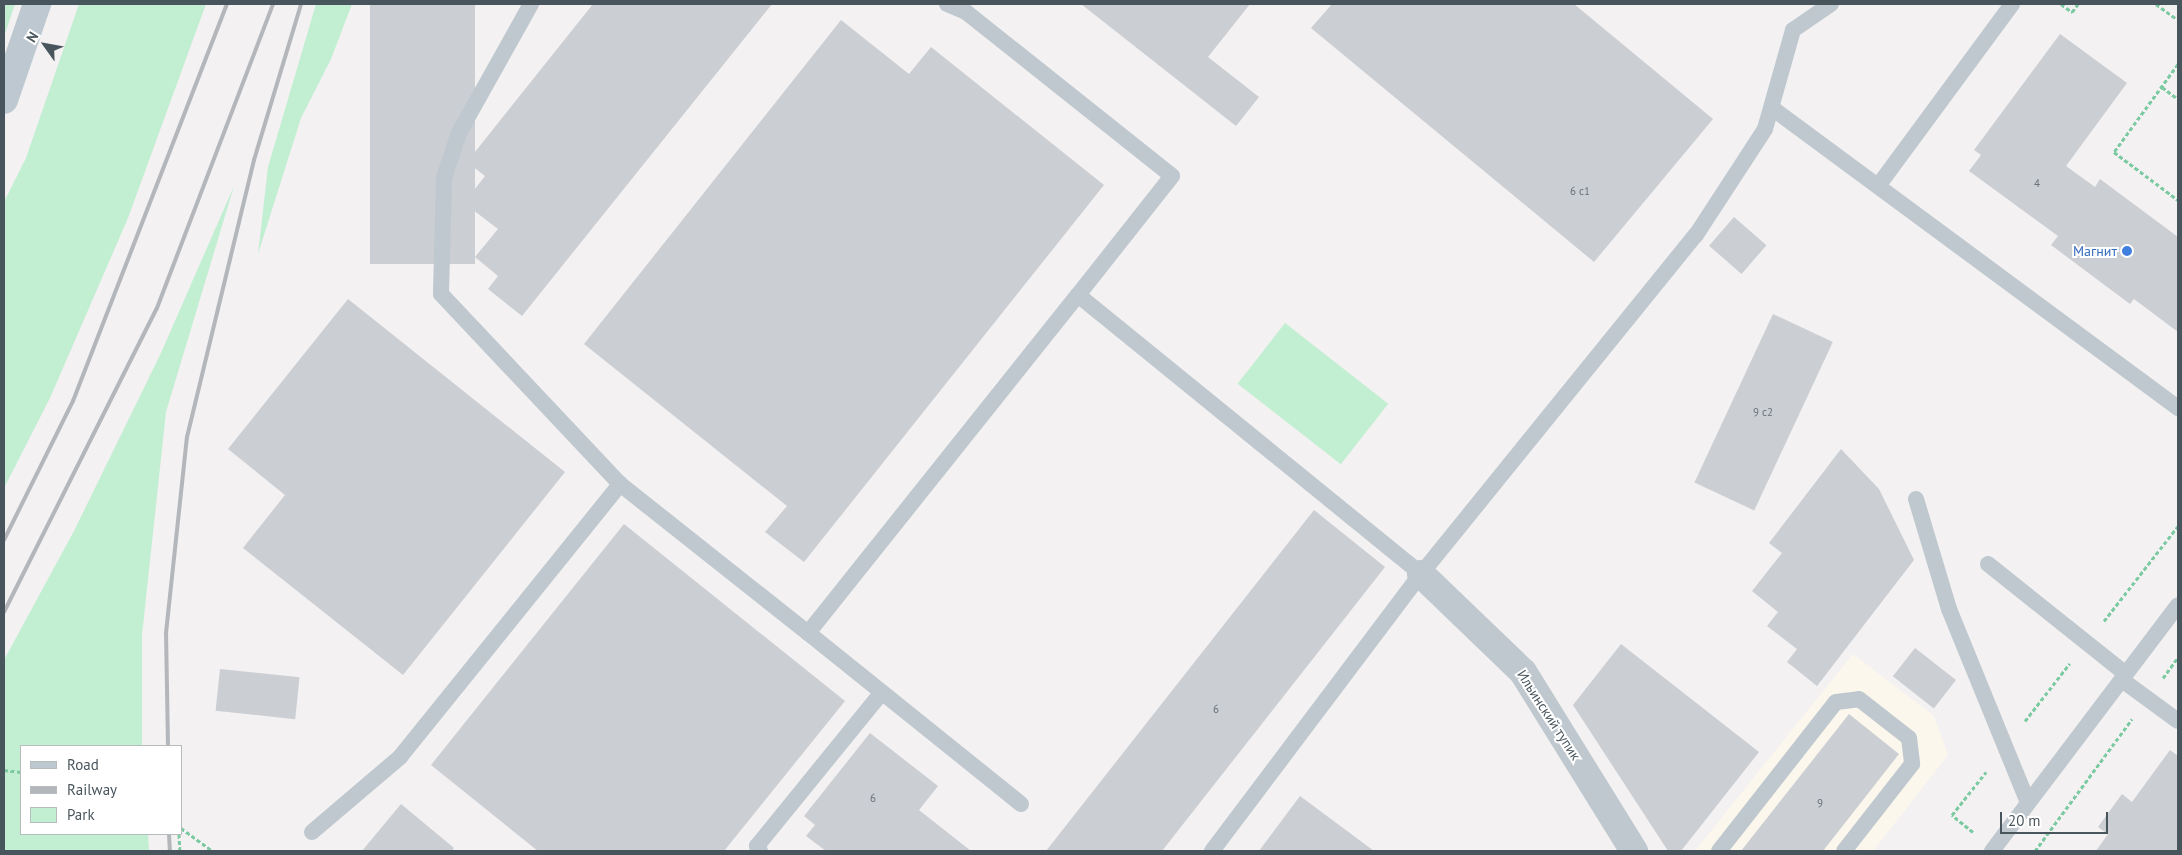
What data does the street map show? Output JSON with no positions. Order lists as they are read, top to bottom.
{
  "streets": {
    "street": ["Ильинский тупик"]
  },
  "places": ["Магнит"],
  "house_numbers": [
    "4",
    "6 с1",
    "9 с2",
    "6",
    "6",
    "9"
  ],
  "legend": ["Road", "Railway", "Park"],
  "scale_bar": "20 m",
  "north": "top left"
}
